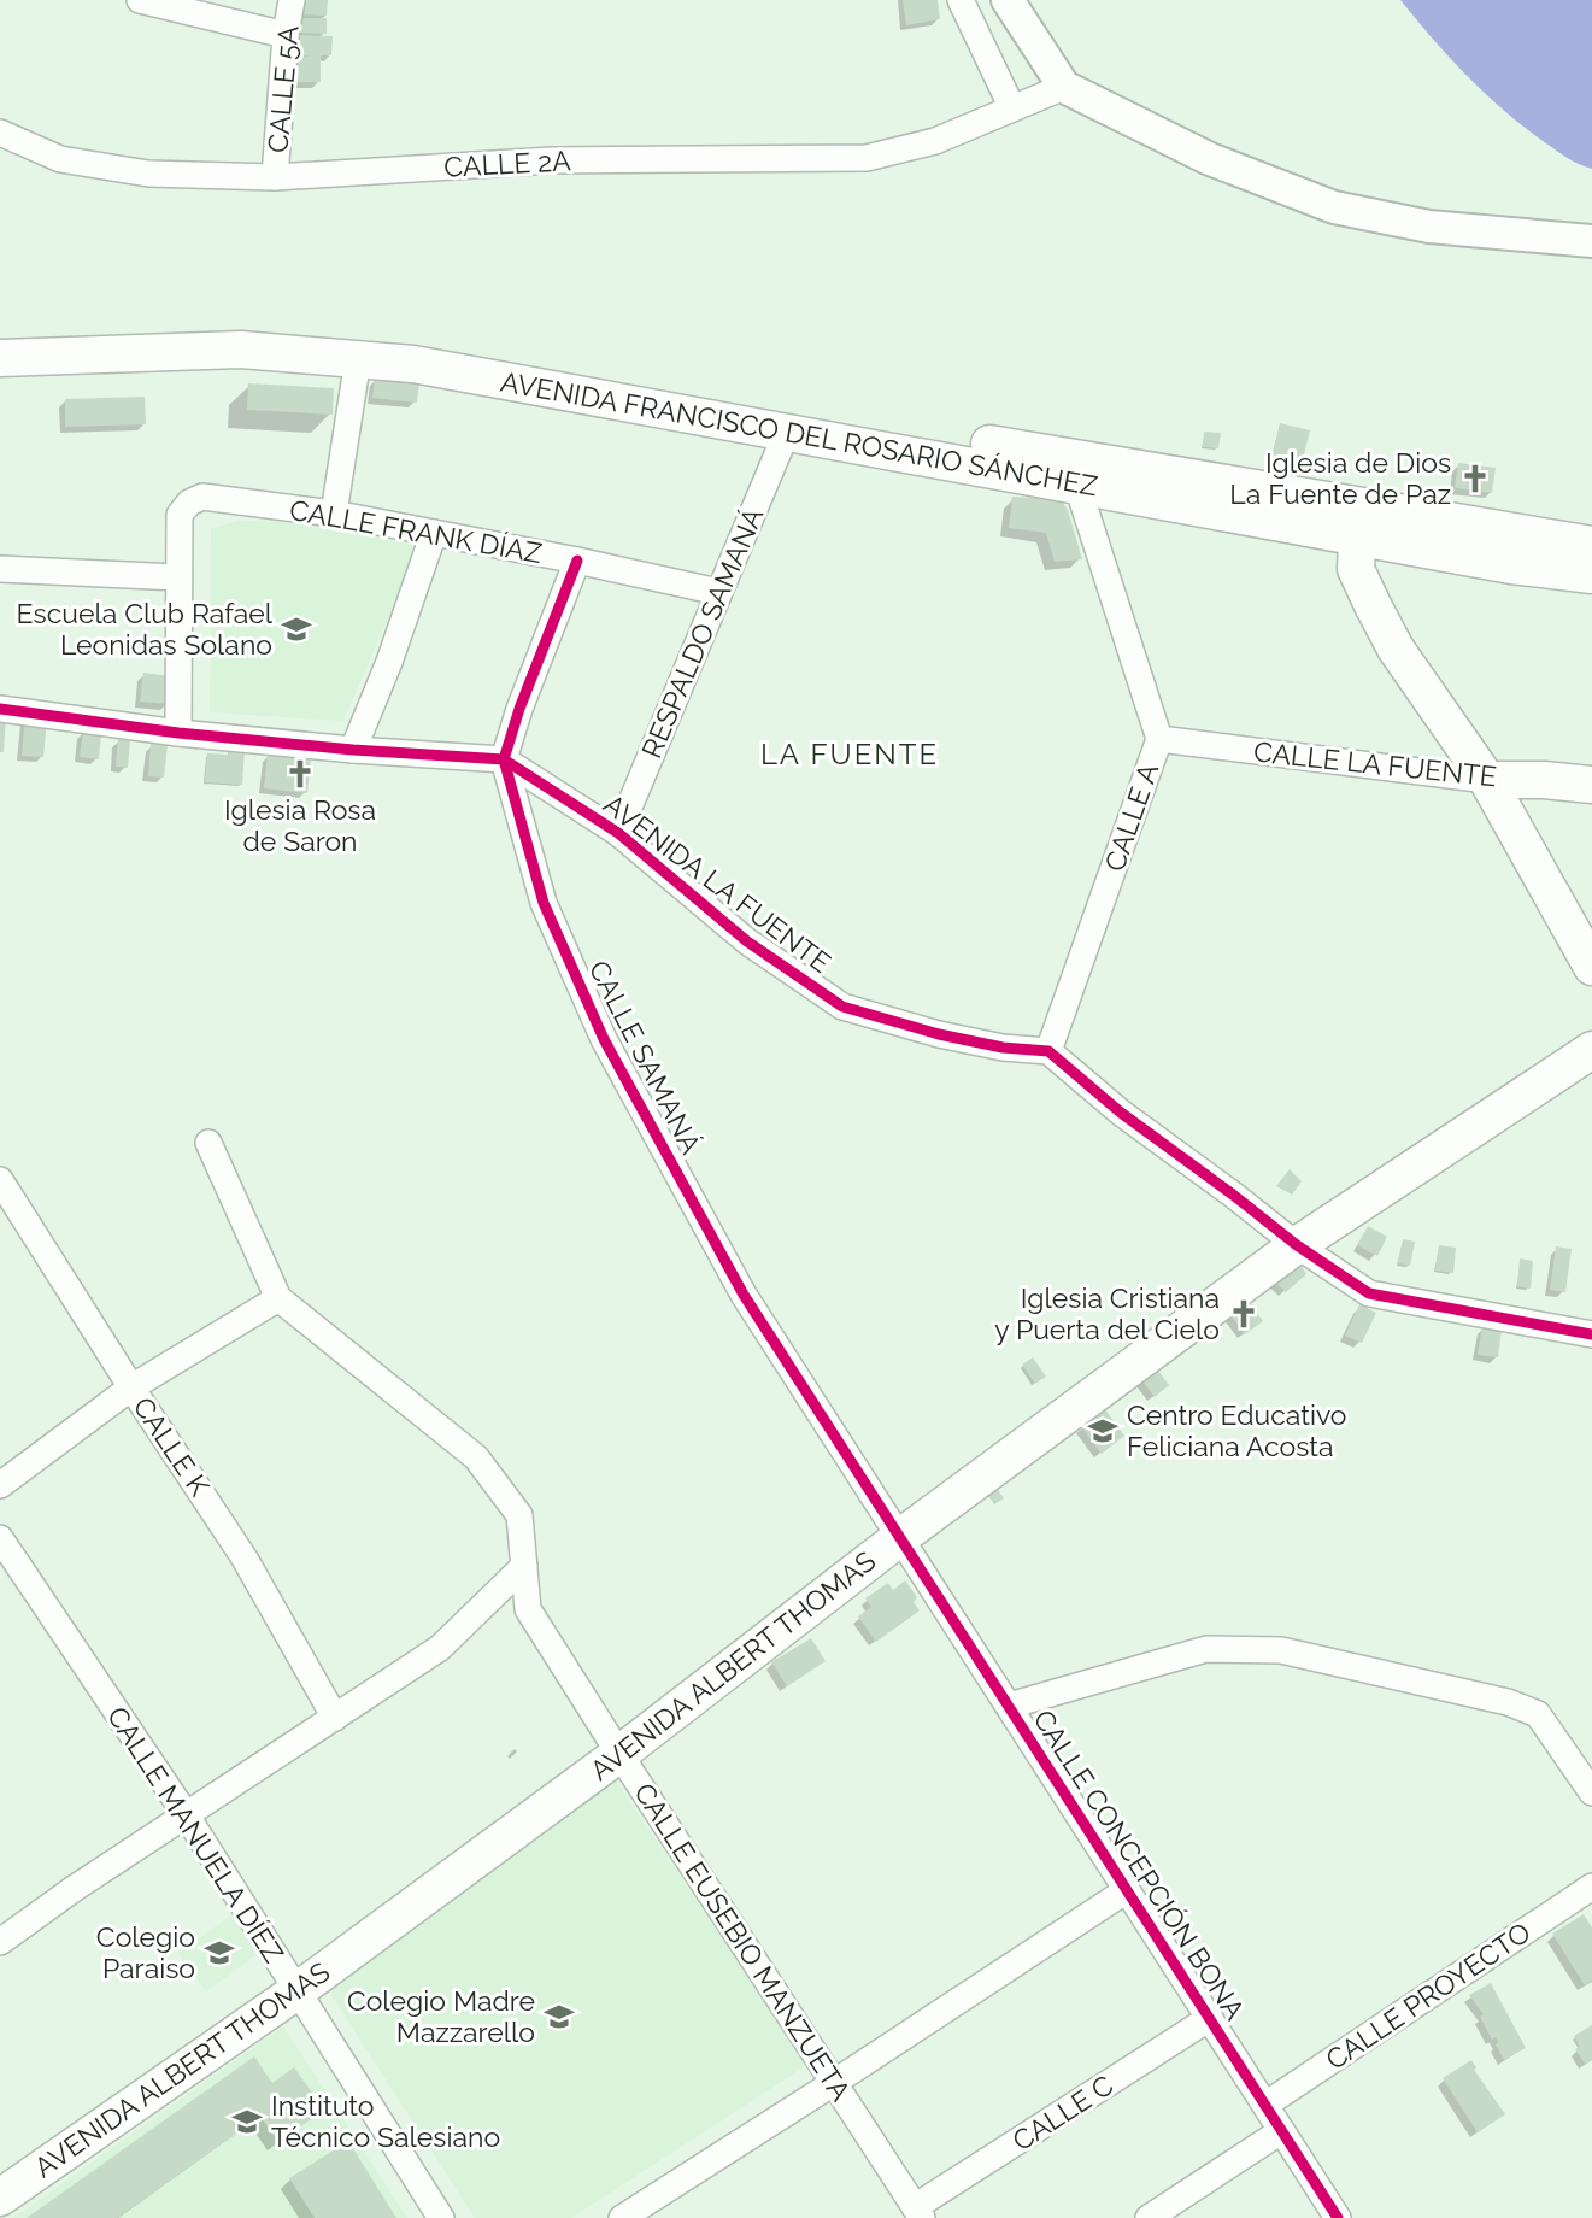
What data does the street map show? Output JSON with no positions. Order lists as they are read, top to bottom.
{
  "streets": {
    "main road": ["AVENIDA FRANCISCO DEL ROSARIO SÁNCHEZ", "CALLE LA FUENTE", "AVENIDA ALBERT THOMAS"],
    "street": [
      "CALLE 5A",
      "CALLE 2A",
      "CALLE FRANK DÍAZ",
      "RESPALDO SAMANÁ",
      "CALLE A",
      "AVENIDA LA FUENTE",
      "CALLE SAMANÁ",
      "CALLE K",
      "CALLE MANUELA DÍEZ",
      "CALLE CONCEPCIÓN BONA",
      "CALLE EUSEBIO MANZUETA",
      "CALLE PROYECTO",
      "CALLE C"
    ]
  },
  "crossings": [
    ["CALLE 5A", "CALLE 2A"],
    ["AVENIDA FRANCISCO DEL ROSARIO SÁNCHEZ", "RESPALDO SAMANÁ"],
    ["AVENIDA FRANCISCO DEL ROSARIO SÁNCHEZ", "CALLE A"],
    ["CALLE FRANK DÍAZ", "RESPALDO SAMANÁ"],
    ["CALLE FRANK DÍAZ", "AVENIDA LA FUENTE"],
    ["RESPALDO SAMANÁ", "AVENIDA LA FUENTE"],
    ["CALLE LA FUENTE", "CALLE A"],
    ["CALLE A", "AVENIDA LA FUENTE"],
    ["AVENIDA LA FUENTE", "CALLE SAMANÁ"],
    ["CALLE SAMANÁ", "AVENIDA ALBERT THOMAS"],
    ["CALLE SAMANÁ", "CALLE CONCEPCIÓN BONA"],
    ["AVENIDA ALBERT THOMAS", "CALLE MANUELA DÍEZ"],
    ["AVENIDA ALBERT THOMAS", "CALLE CONCEPCIÓN BONA"],
    ["AVENIDA ALBERT THOMAS", "CALLE EUSEBIO MANZUETA"],
    ["CALLE CONCEPCIÓN BONA", "CALLE PROYECTO"],
    ["CALLE CONCEPCIÓN BONA", "CALLE C"],
    ["CALLE EUSEBIO MANZUETA", "CALLE C"]
  ],
  "districts": ["LA FUENTE"],
  "places": {
    "church": ["Iglesia de Dios La Fuente de Paz", "Iglesia Rosa de Saron", "Iglesia Cristiana y Puerta del Cielo"],
    "school or university": [
      "Escuela Club Rafael Leonidas Solano",
      "Centro Educativo Feliciana Acosta",
      "Colegio Paraiso",
      "Colegio Madre Mazzarello",
      "Instituto Técnico Salesiano"
    ]
  }
}
